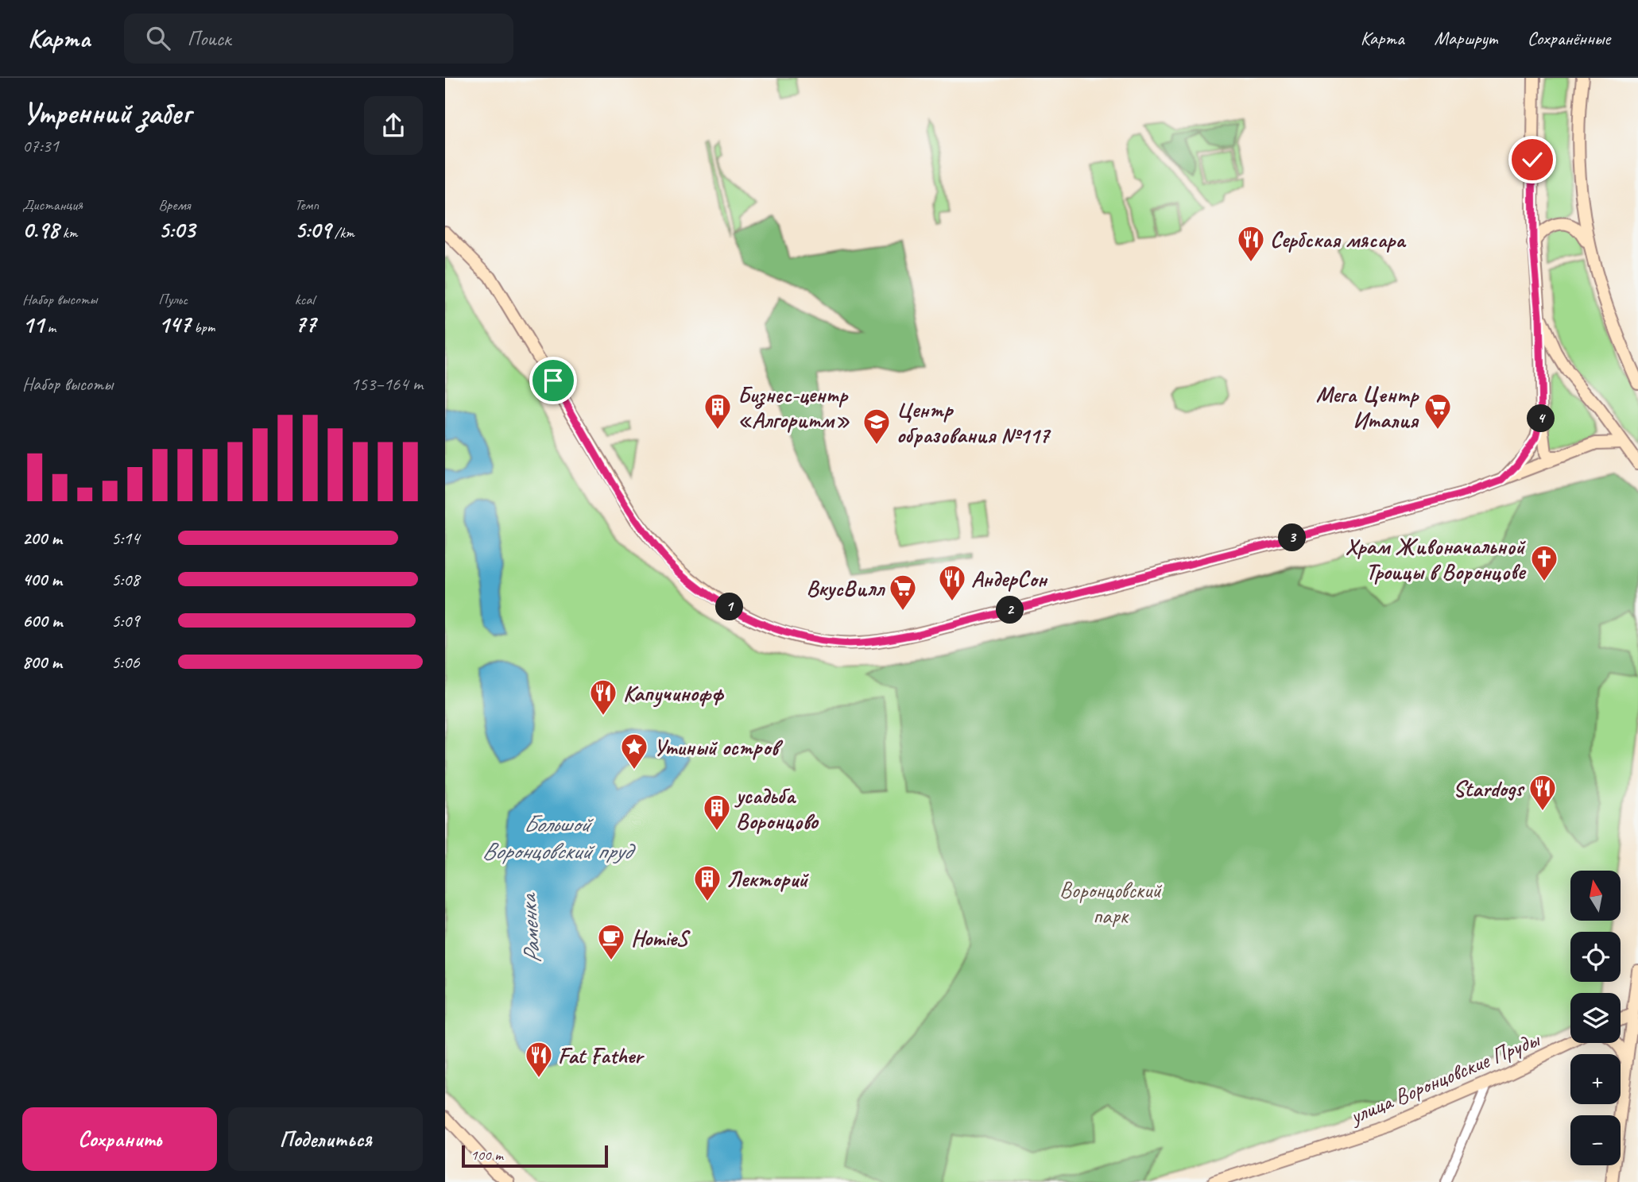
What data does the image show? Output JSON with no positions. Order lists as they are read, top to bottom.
{
  "streets": {
    "street": ["улица Воронцовские Пруды"]
  },
  "water": ["Большой Воронцовский пруд", "Раменка"],
  "parks": ["Воронцовский парк"],
  "places": {
    "restaurant": [
      "Сербская мясара",
      "АндерСон",
      "Капучинофф",
      "Stardogs",
      "Fat Father"
    ],
    "building": ["Бизнес-центр «Алгоритм»", "усадьба Воронцово", "Лекторий"],
    "supermarket": ["Мега Центр Италия", "ВкусВилл"],
    "school or university": ["Центр образования №117"],
    "church": ["Храм Живоначальной Троицы в Воронцове"],
    "place": ["Утиный остров"],
    "cafe": ["HomieS"]
  },
  "scale_bar": "100 m",
  "north": "top",
  "page": {
    "header": "Карта",
    "search": "Поиск",
    "nav": ["Карта", "Маршрут", "Сохранённые"],
    "heading": ["Утренний забег", "07:31"],
    "stats": [
      ["Дистанция", "0.98 km"],
      ["Время", "5:03"],
      ["Темп", "5:09 /km"],
      ["Набор высоты", "11 m"],
      ["Пульс", "147 bpm"],
      ["kcal", "77"]
    ],
    "chart": ["Набор высоты", "153–164 m"],
    "pins": [
      "4",
      "3",
      "1",
      "2"
    ],
    "list": [
      {
        "name": "200 m",
        "note": "5:14"
      },
      {
        "name": "400 m",
        "note": "5:08"
      },
      {
        "name": "600 m",
        "note": "5:09"
      },
      {
        "name": "800 m",
        "note": "5:06"
      }
    ],
    "map_buttons": ["+", "−"],
    "buttons": ["Сохранить", "Поделиться"],
    "scale": "100 m"
  }
}
